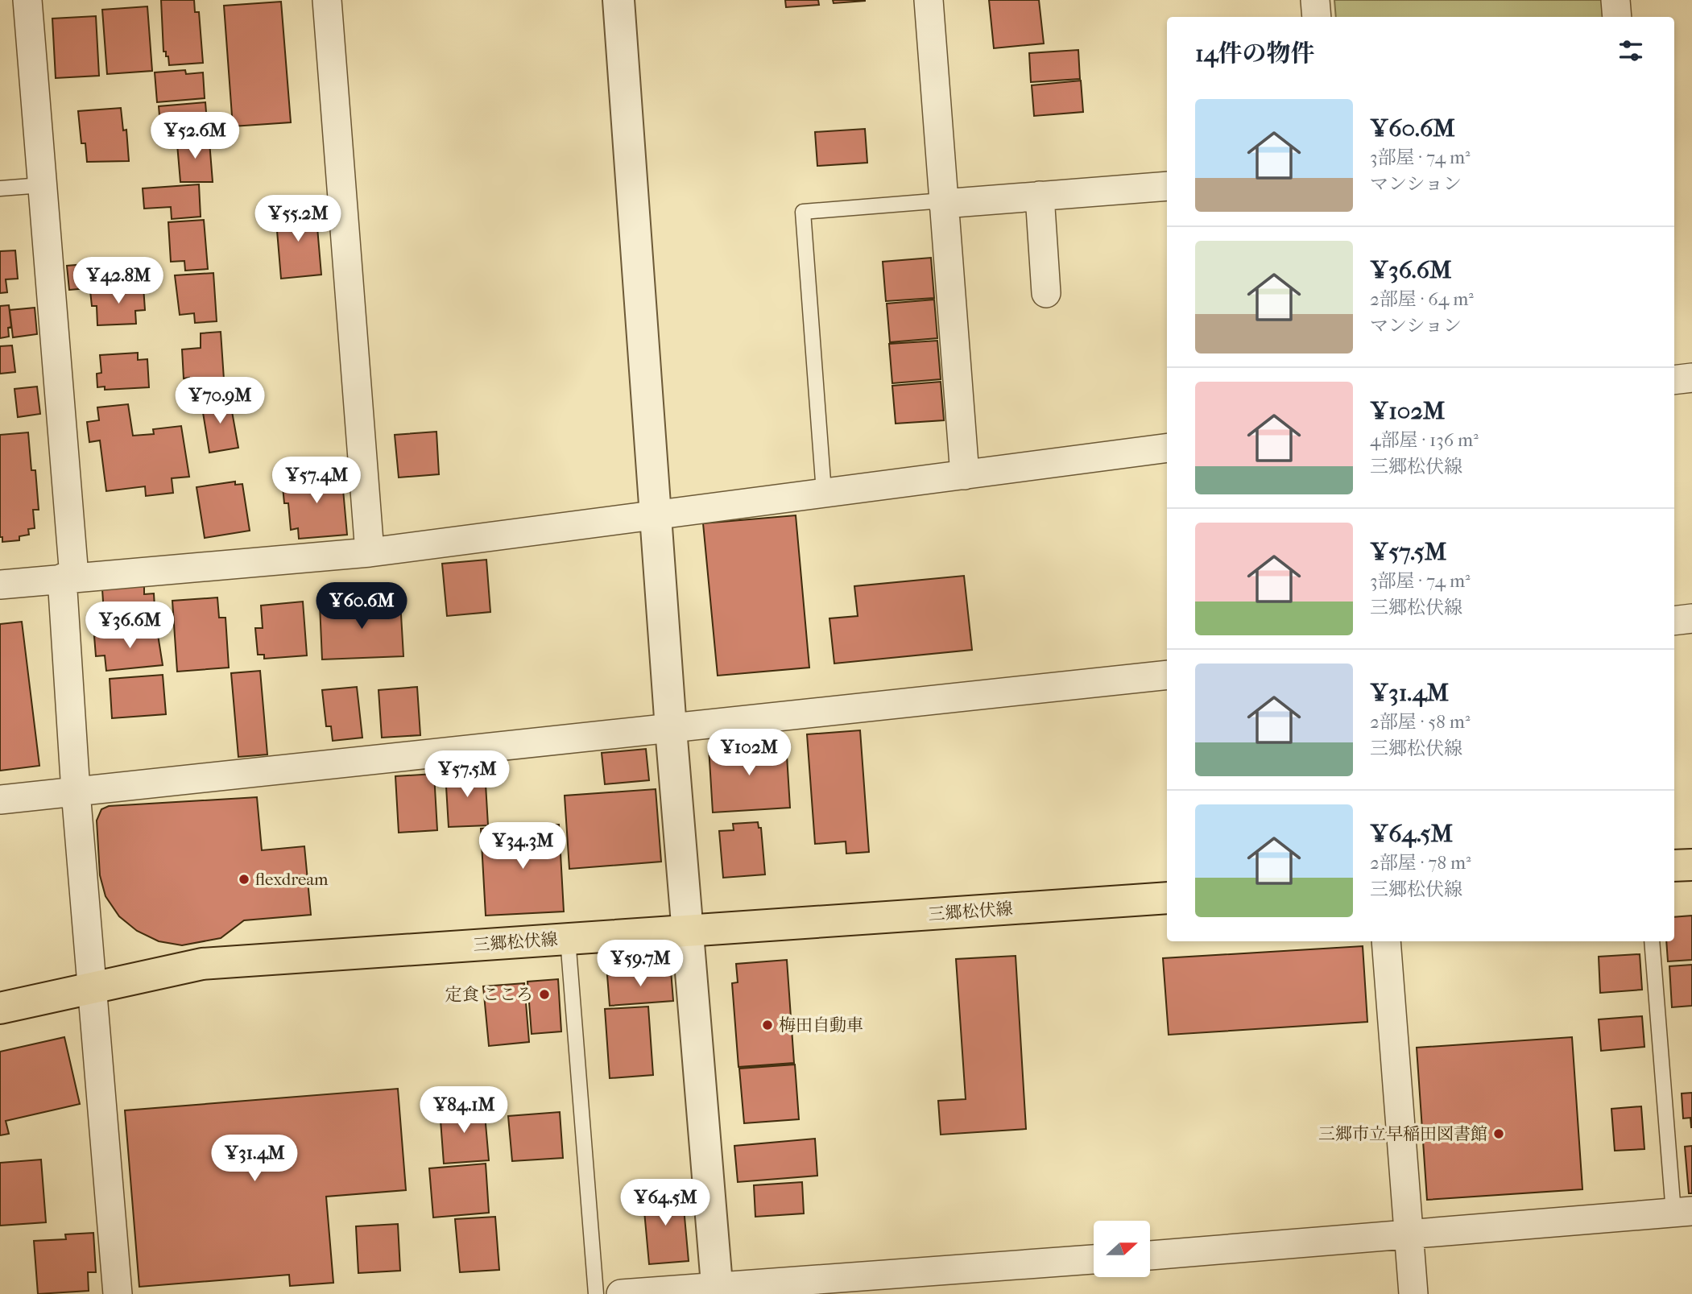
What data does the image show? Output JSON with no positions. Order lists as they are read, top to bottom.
{
  "streets": {
    "main road": ["三郷松伏線"]
  },
  "places": [
    "flexdream",
    "定食 こころ",
    "梅田自動車",
    "三郷市立早稲田図書館"
  ],
  "north": "right",
  "page": {
    "heading": "14件の物件",
    "list": [
      {
        "name": "¥60.6M",
        "note": "3部屋 · 74 m² · マンション"
      },
      {
        "name": "¥36.6M",
        "note": "2部屋 · 64 m² · マンション"
      },
      {
        "name": "¥102M",
        "note": "4部屋 · 136 m² · 三郷松伏線"
      },
      {
        "name": "¥57.5M",
        "note": "3部屋 · 74 m² · 三郷松伏線"
      },
      {
        "name": "¥31.4M",
        "note": "2部屋 · 58 m² · 三郷松伏線"
      },
      {
        "name": "¥64.5M",
        "note": "2部屋 · 78 m² · 三郷松伏線"
      }
    ],
    "price": [
      "¥52.6M",
      "¥55.2M",
      "¥42.8M",
      "¥70.9M",
      "¥57.4M",
      "¥60.6M",
      "¥36.6M",
      "¥102M",
      "¥57.5M",
      "¥34.3M",
      "¥59.7M",
      "¥84.1M",
      "¥31.4M",
      "¥64.5M"
    ]
  }
}
